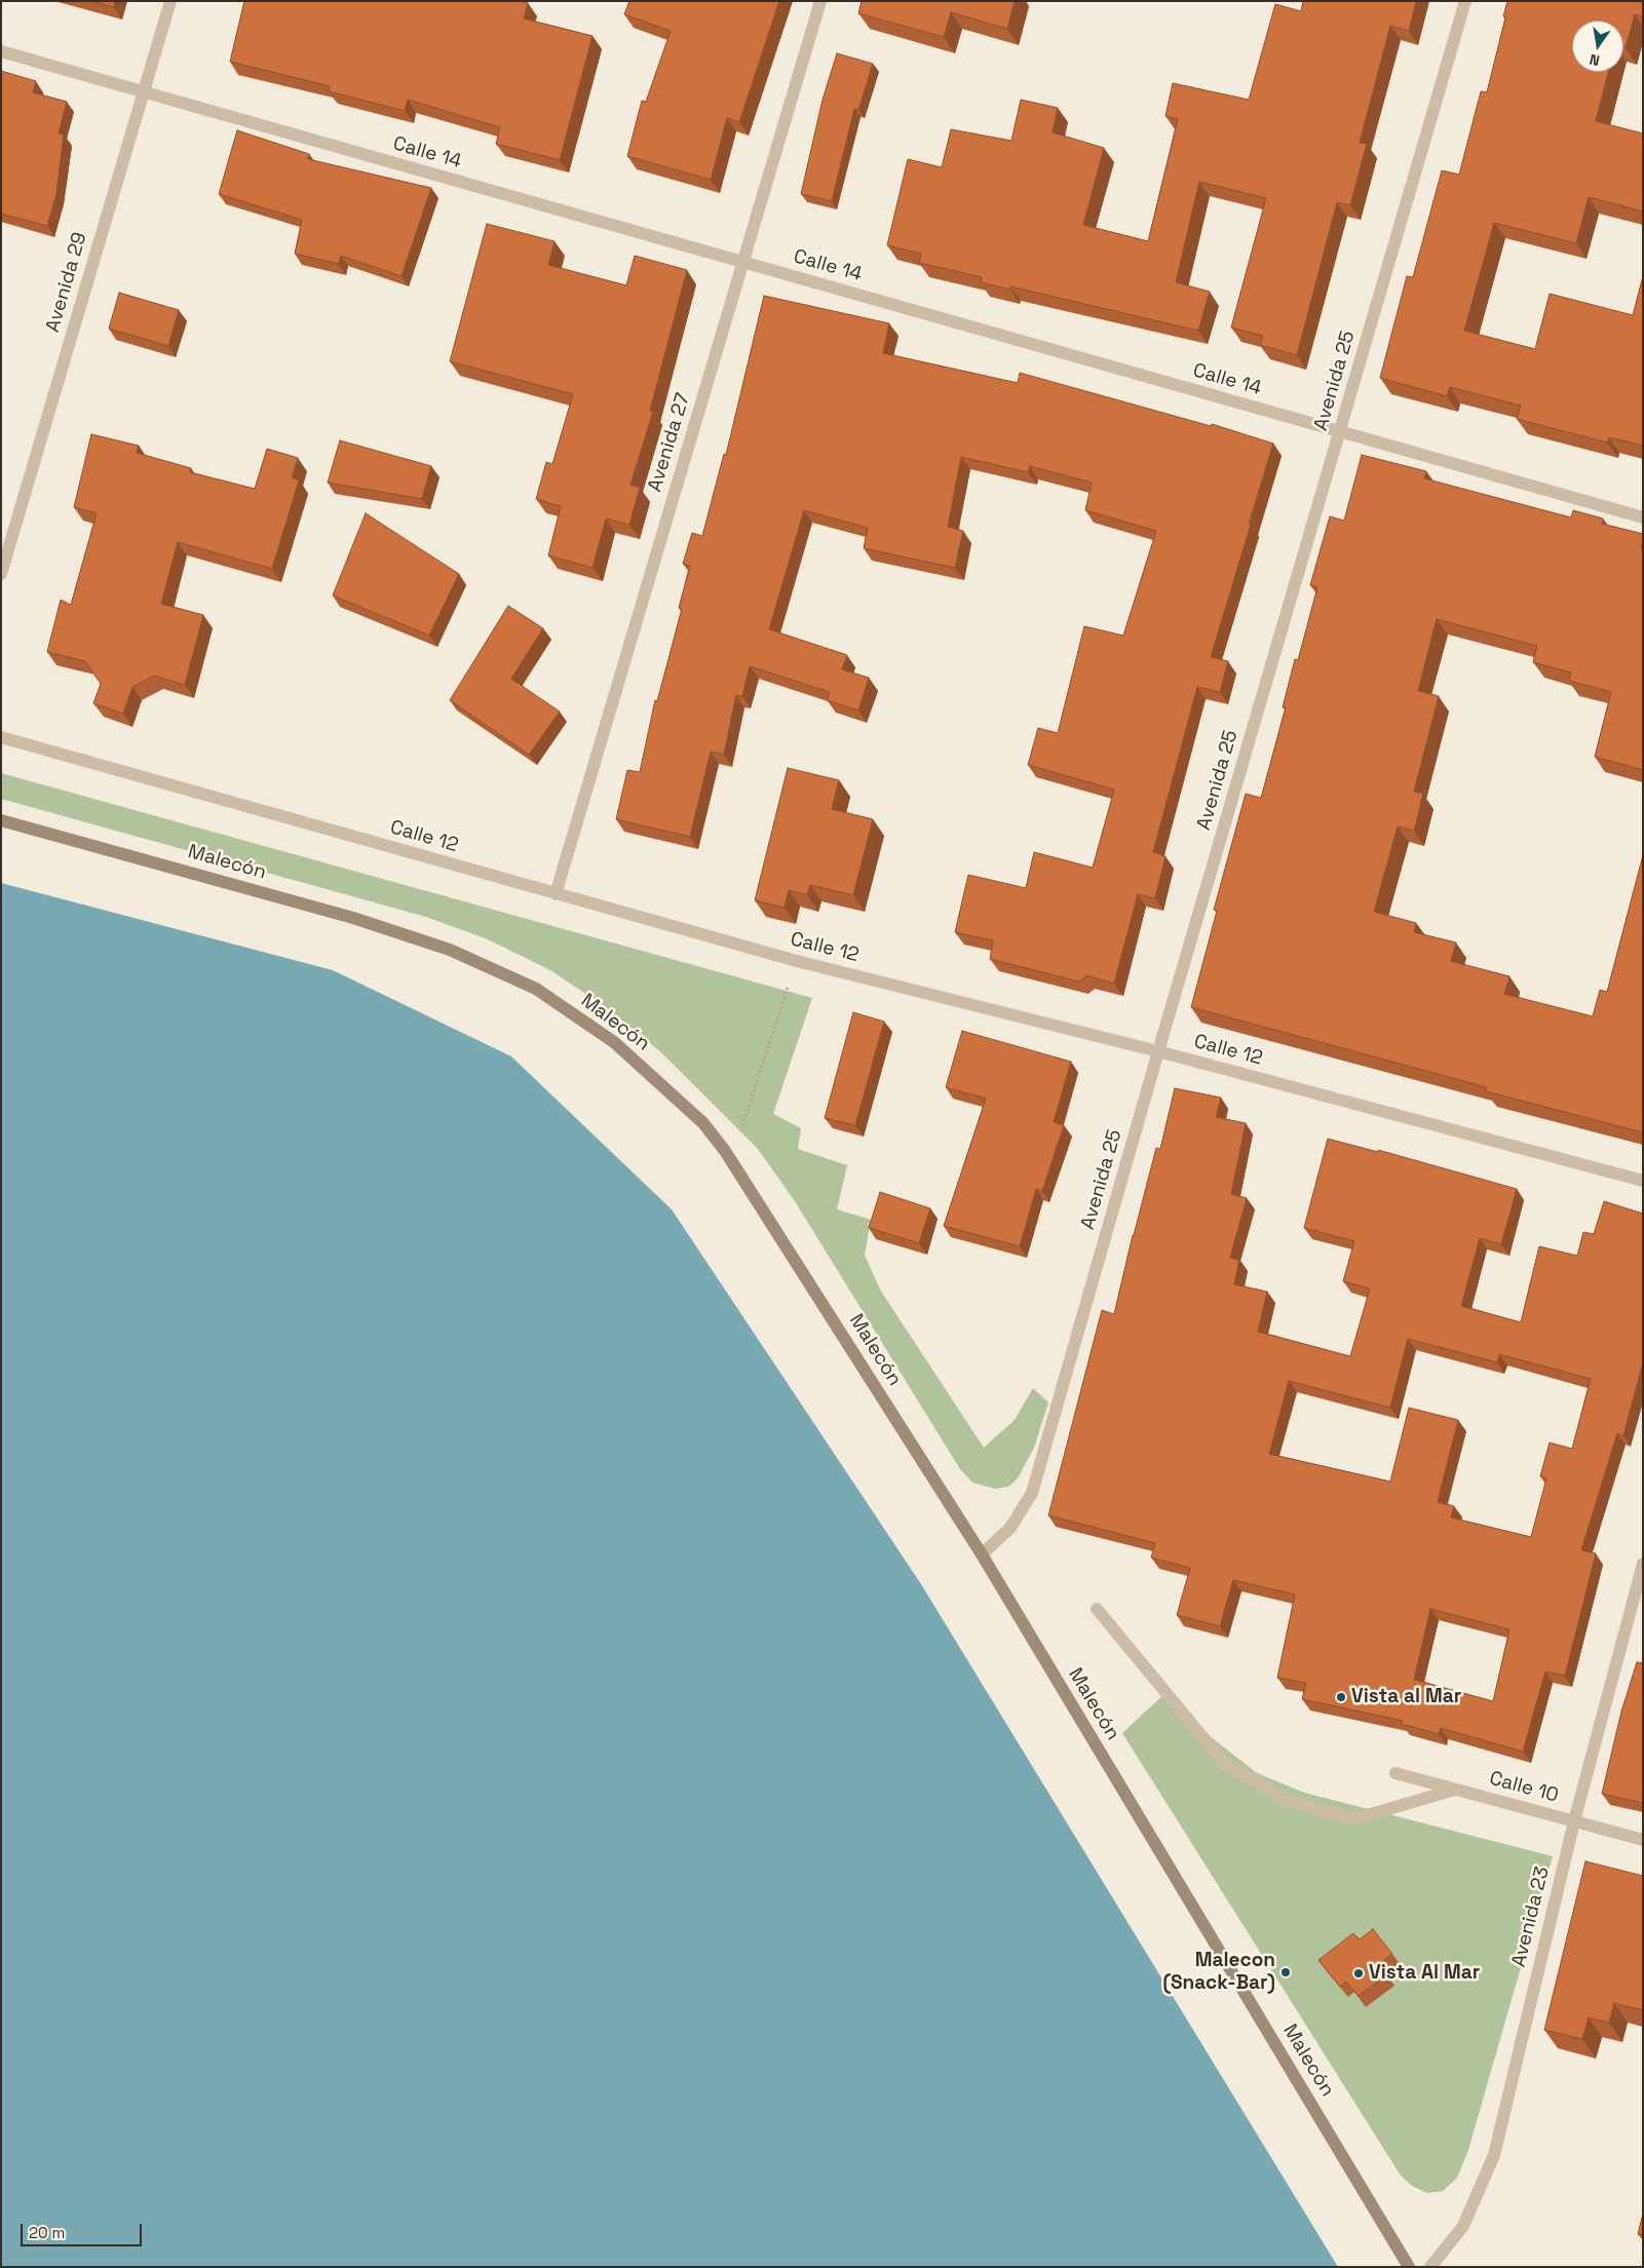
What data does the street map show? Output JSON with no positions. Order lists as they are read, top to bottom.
{
  "streets": {
    "main road": ["Malecón"],
    "street": [
      "Calle 14",
      "Avenida 29",
      "Avenida 25",
      "Avenida 27",
      "Calle 12",
      "Calle 10",
      "Avenida 23"
    ]
  },
  "crossings": [
    ["Calle 14", "Avenida 29"],
    ["Calle 14", "Avenida 25"],
    ["Calle 14", "Avenida 27"],
    ["Avenida 25", "Calle 12"],
    ["Avenida 25", "Malecón"],
    ["Avenida 27", "Calle 12"],
    ["Calle 10", "Avenida 23"]
  ],
  "places": ["Vista al Mar", "Malecon (Snack-Bar)", "Vista Al Mar"],
  "scale_bar": "20 m",
  "north": "bottom"
}
